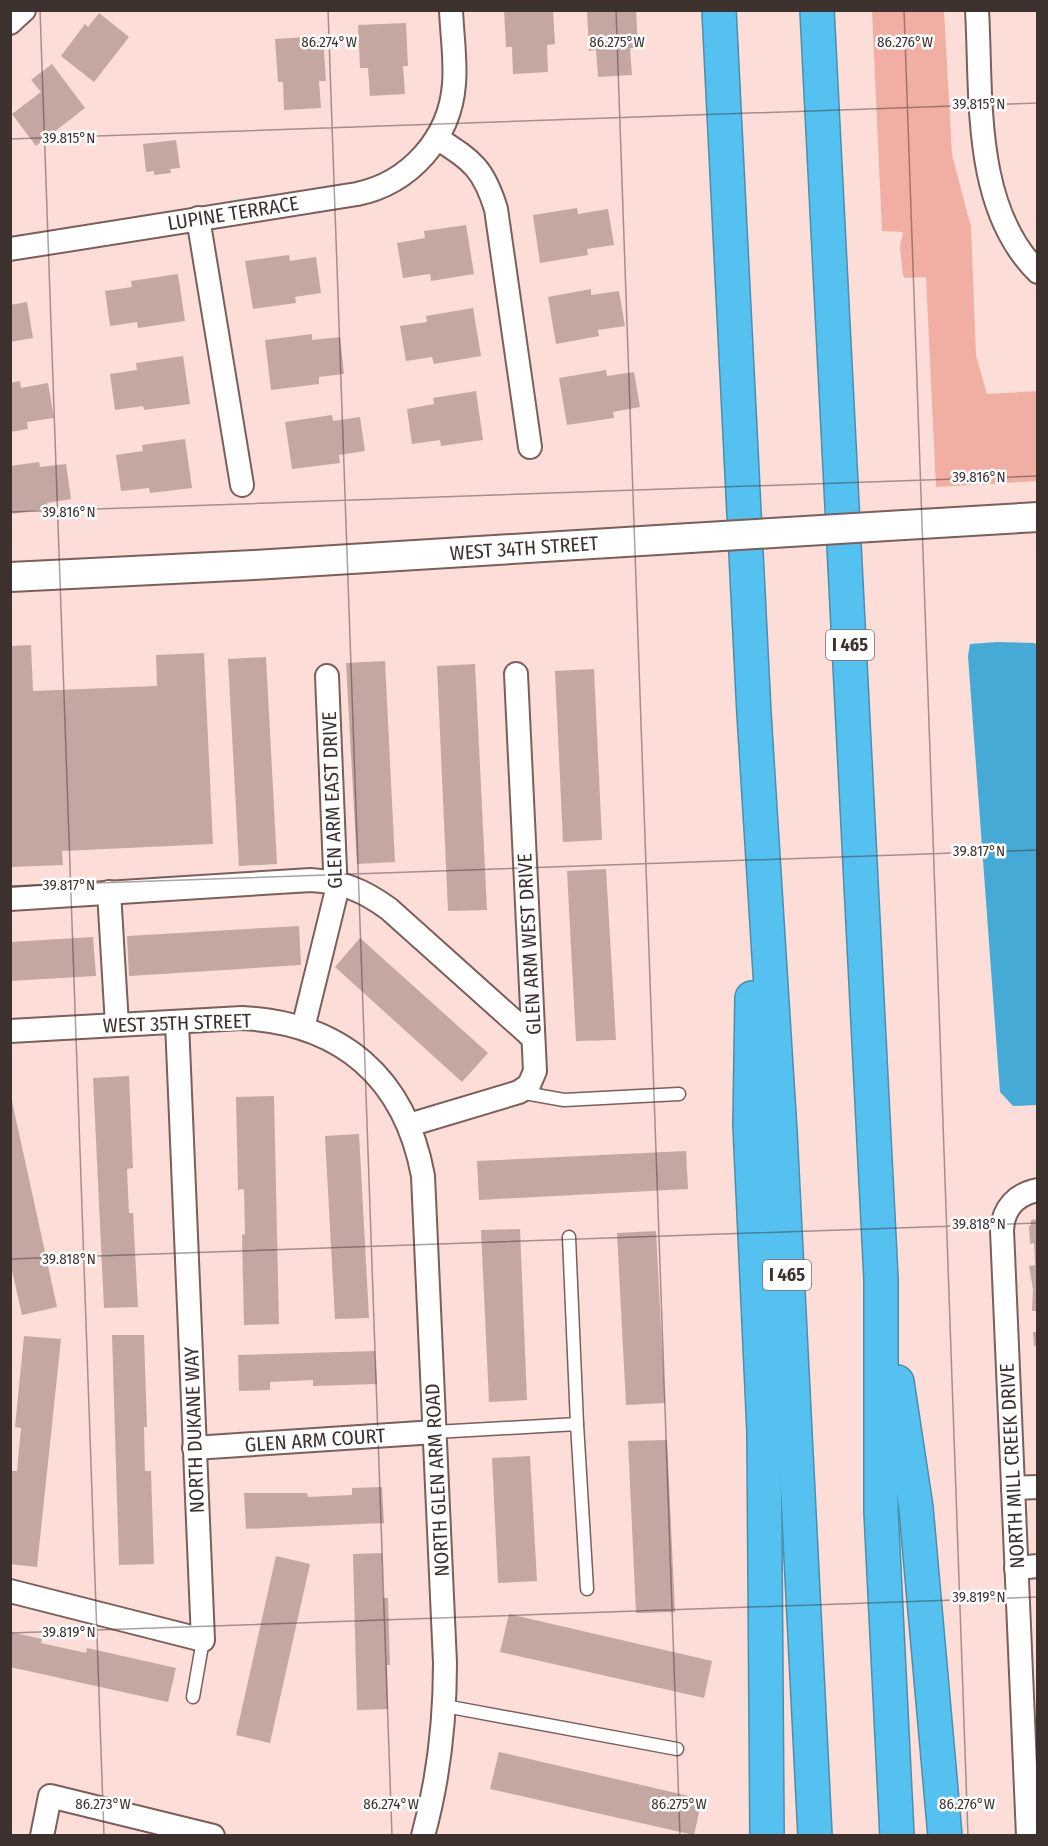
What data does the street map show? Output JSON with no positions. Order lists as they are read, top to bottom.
{
  "streets": {
    "highway": ["I 465"],
    "street": [
      "LUPINE TERRACE",
      "WEST 34TH STREET",
      "GLEN ARM EAST DRIVE",
      "GLEN ARM WEST DRIVE",
      "WEST 35TH STREET",
      "NORTH DUKANE WAY",
      "GLEN ARM COURT",
      "NORTH MILL CREEK DRIVE",
      "NORTH GLEN ARM ROAD"
    ]
  },
  "crossings": [
    ["GLEN ARM EAST DRIVE", "WEST 35TH STREET"],
    ["WEST 35TH STREET", "NORTH DUKANE WAY"],
    ["WEST 35TH STREET", "NORTH GLEN ARM ROAD"],
    ["NORTH DUKANE WAY", "GLEN ARM COURT"],
    ["GLEN ARM COURT", "NORTH GLEN ARM ROAD"]
  ],
  "coordinates": [
    "86.274°W",
    "86.275°W",
    "86.276°W",
    "39.815°N",
    "39.816°N",
    "39.817°N",
    "39.818°N",
    "39.819°N",
    "86.273°W"
  ]
}
